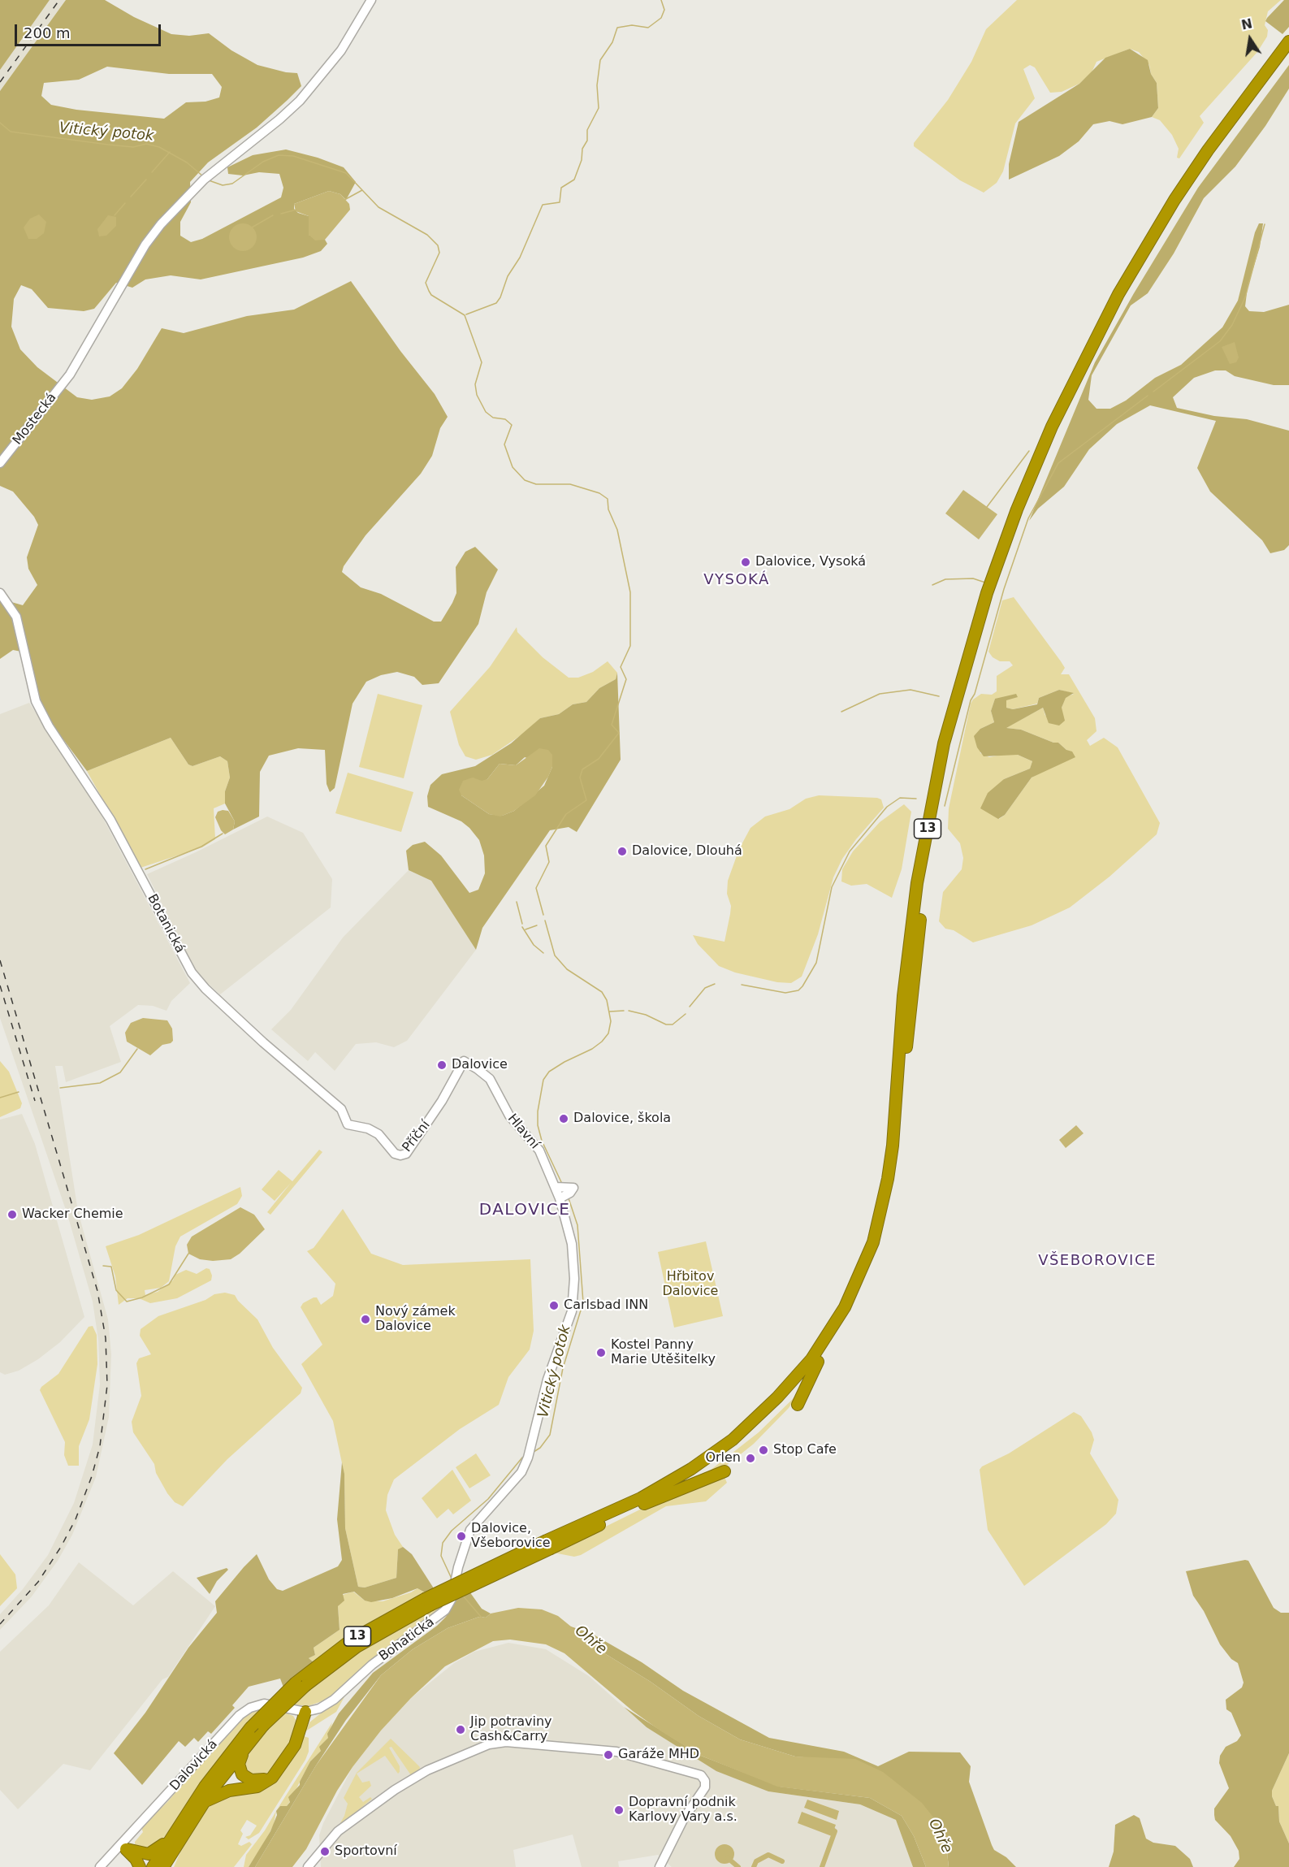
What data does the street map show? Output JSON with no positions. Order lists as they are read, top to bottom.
{
  "streets": {
    "highway": ["13"],
    "street": [
      "Mostecká",
      "Botanická",
      "Hlavní",
      "Příční",
      "Bohatická",
      "Dalovická"
    ]
  },
  "crossings": [
    ["Botanická", "Příční"],
    ["Hlavní", "Příční"],
    ["Hlavní", "Bohatická"],
    ["Bohatická", "Dalovická"]
  ],
  "districts": ["VYSOKÁ", "DALOVICE", "VŠEBOROVICE"],
  "water": ["Vitický potok", "Ohře"],
  "parks": ["Hřbitov Dalovice"],
  "places": [
    "Dalovice, Vysoká",
    "Dalovice, Dlouhá",
    "Dalovice",
    "Dalovice, škola",
    "Wacker Chemie",
    "Carlsbad INN",
    "Nový zámek Dalovice",
    "Kostel Panny Marie Utěšitelky",
    "Stop Cafe",
    "Orlen",
    "Dalovice, Všeborovice",
    "Jip potraviny Cash&Carry",
    "Garáže MHD",
    "Dopravní podnik Karlovy Vary a.s.",
    "Sportovní"
  ],
  "scale_bar": "200 m",
  "north": "top"
}
